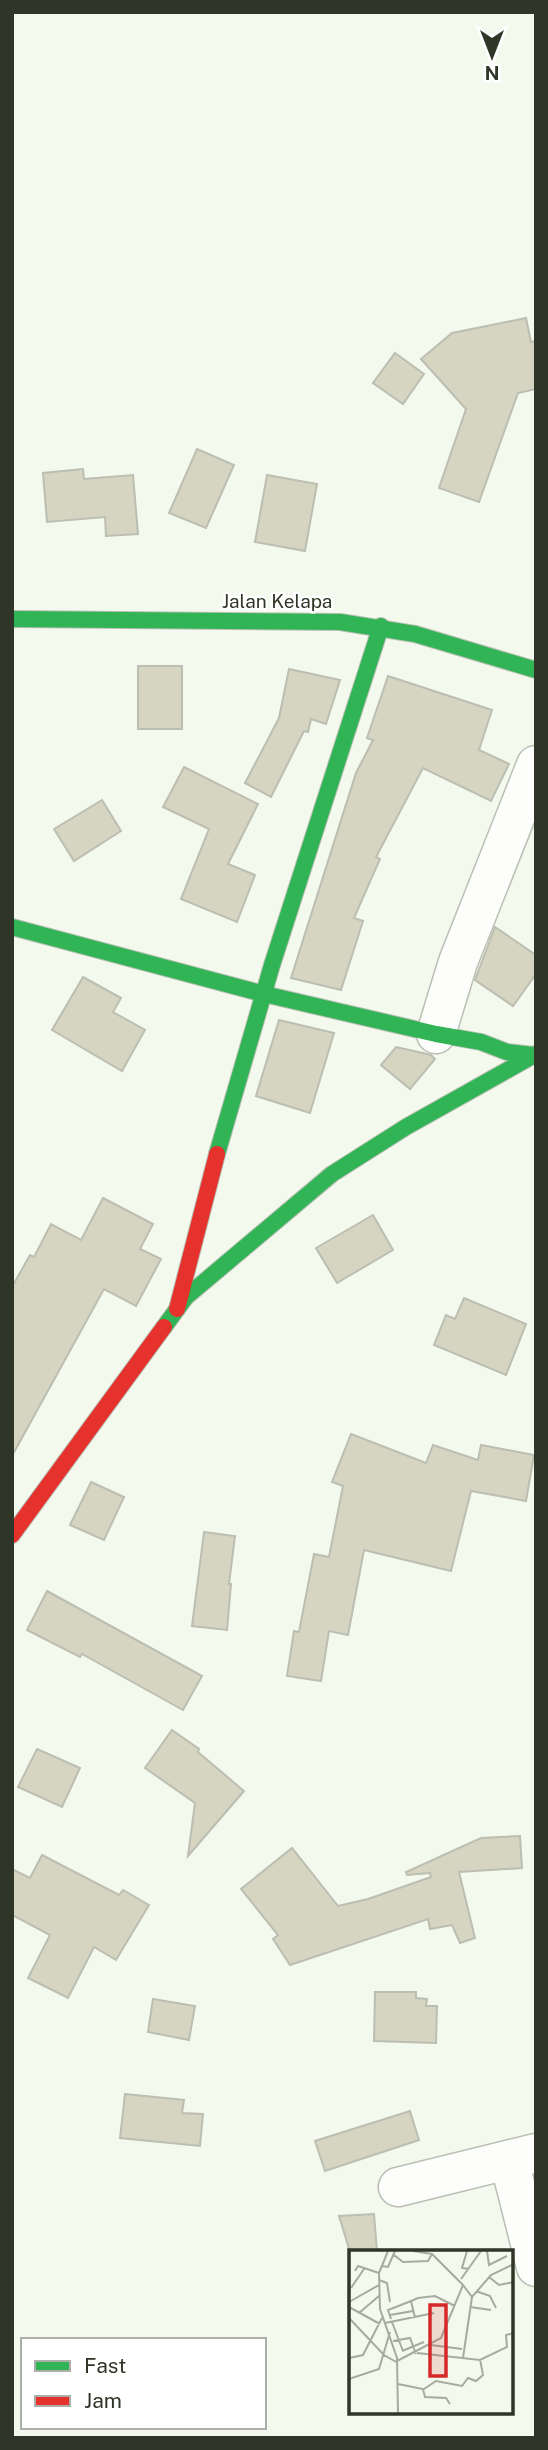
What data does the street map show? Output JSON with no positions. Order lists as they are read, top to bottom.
{
  "streets": {
    "street": ["Jalan Kelapa"]
  },
  "legend": ["Fast", "Jam"],
  "north": "bottom"
}
